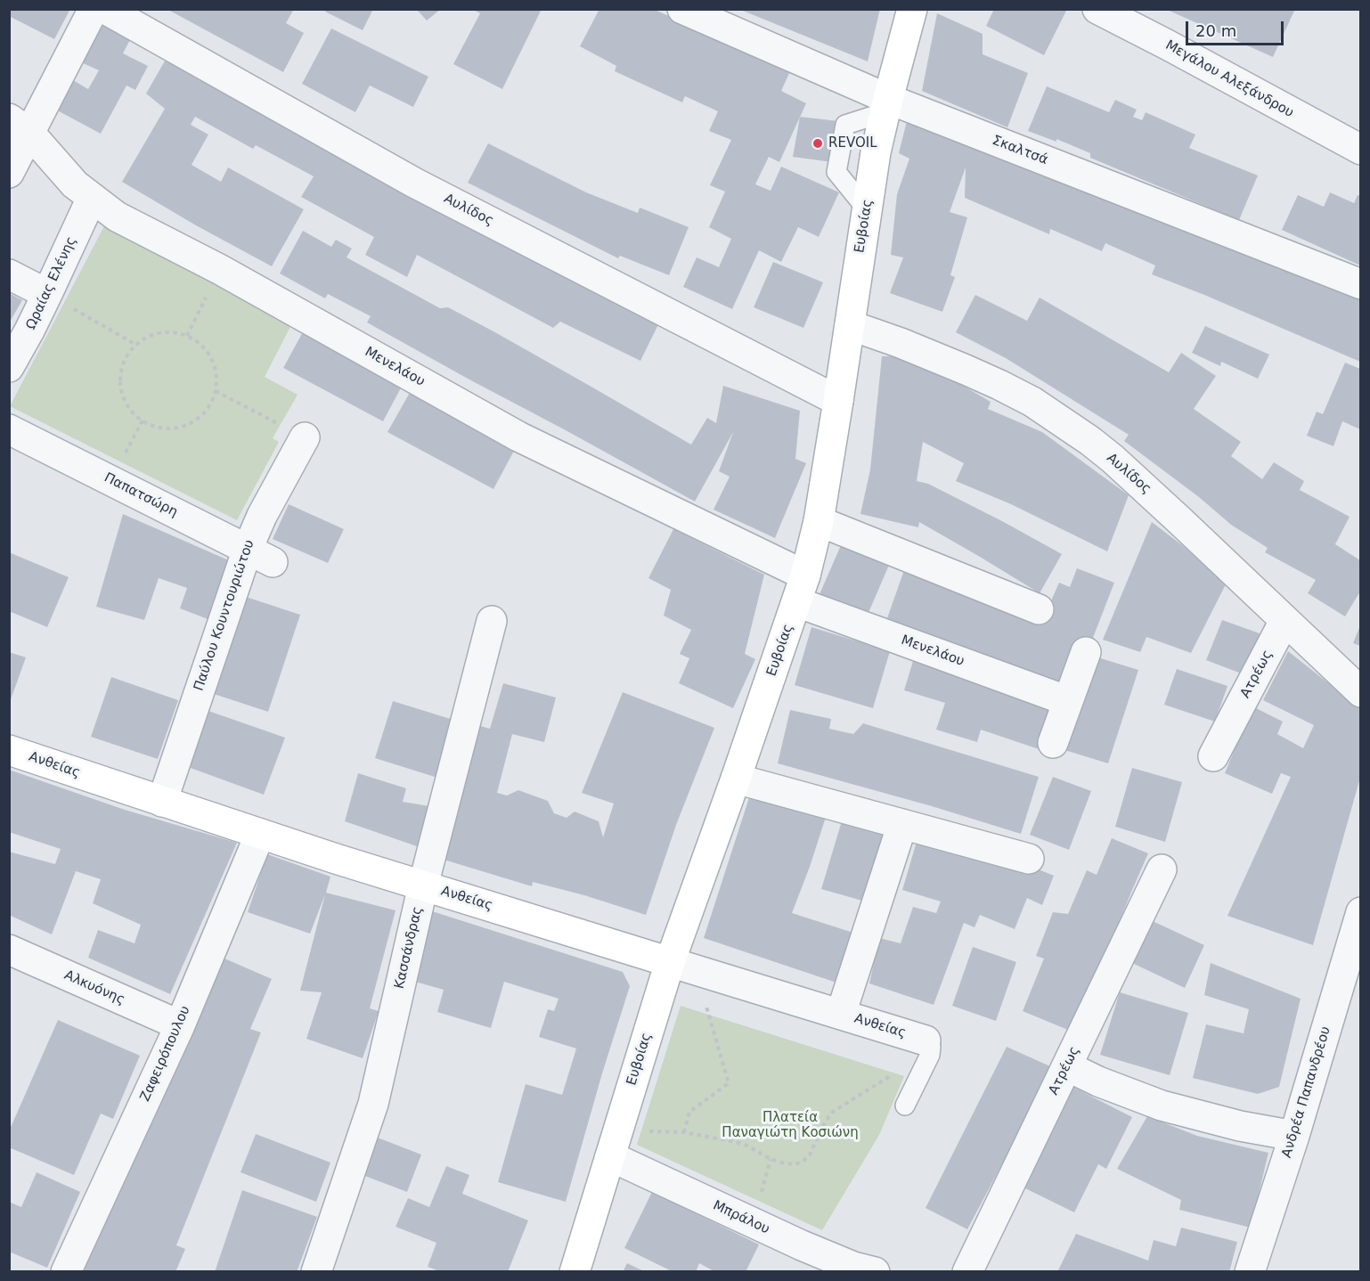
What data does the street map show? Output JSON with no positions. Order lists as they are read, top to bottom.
{
  "streets": {
    "main road": ["Ευβοίας", "Ανθείας"],
    "street": [
      "Μεγάλου Αλεξάνδρου",
      "Σκαλτσά",
      "Αυλίδος",
      "Ωραίας Ελένης",
      "Μενελάου",
      "Παπατσώρη",
      "Παύλου Κουντουριώτου",
      "Ατρέως",
      "Κασσάνδρας",
      "Αλκυόνης",
      "Ζαφειρόπουλου",
      "Ανδρέα Παπανδρέου",
      "Μπράλου"
    ]
  },
  "crossings": [
    ["Σκαλτσά", "Ευβοίας"],
    ["Αυλίδος", "Ευβοίας"],
    ["Αυλίδος", "Ατρέως"],
    ["Ευβοίας", "Μενελάου"],
    ["Ευβοίας", "Ανθείας"],
    ["Ευβοίας", "Μπράλου"],
    ["Ωραίας Ελένης", "Μενελάου"],
    ["Παπατσώρη", "Παύλου Κουντουριώτου"],
    ["Παύλου Κουντουριώτου", "Ανθείας"],
    ["Ανθείας", "Κασσάνδρας"],
    ["Ανθείας", "Ζαφειρόπουλου"],
    ["Αλκυόνης", "Ζαφειρόπουλου"]
  ],
  "parks": ["Πλατεία Παναγιώτη Κοσιώνη"],
  "places": ["REVOIL"],
  "scale_bar": "20 m"
}
